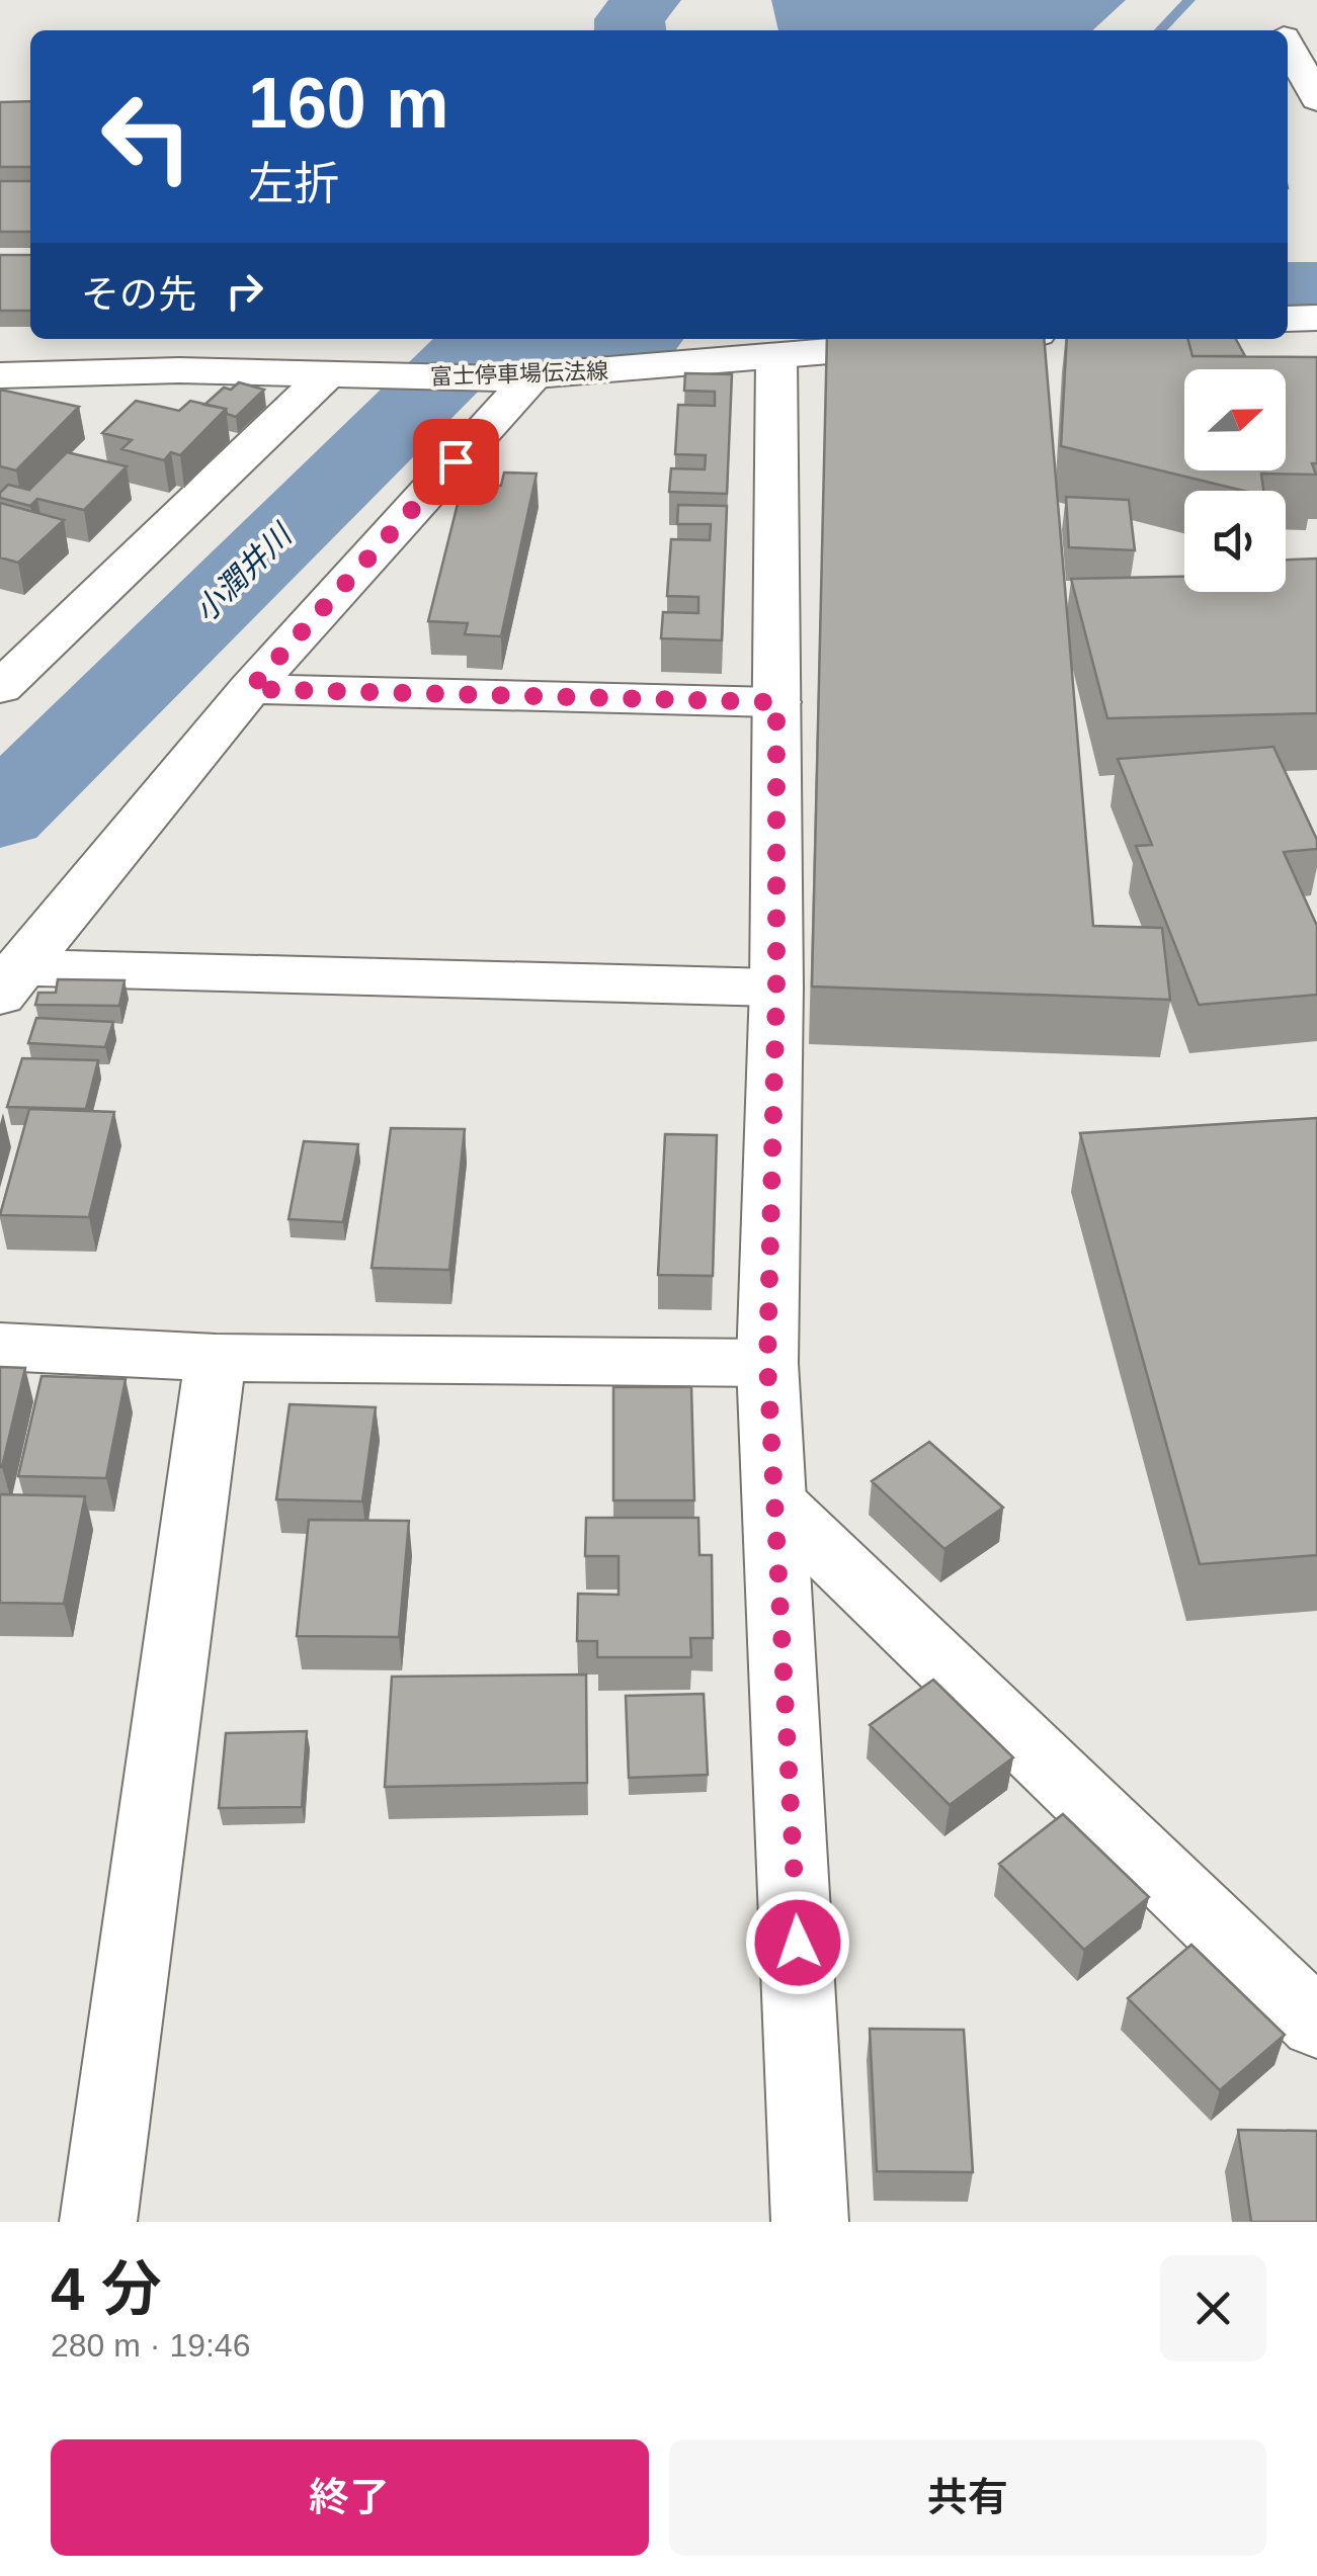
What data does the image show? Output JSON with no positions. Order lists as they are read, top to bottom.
{
  "streets": {
    "street": ["富士停車場伝法線"]
  },
  "water": ["小潤井川"],
  "north": "right",
  "page": {
    "turn": ["160 m", "左折"],
    "then": "その先",
    "heading": ["4 分", "280 m · 19:46"],
    "buttons": ["終了", "共有"]
  }
}
